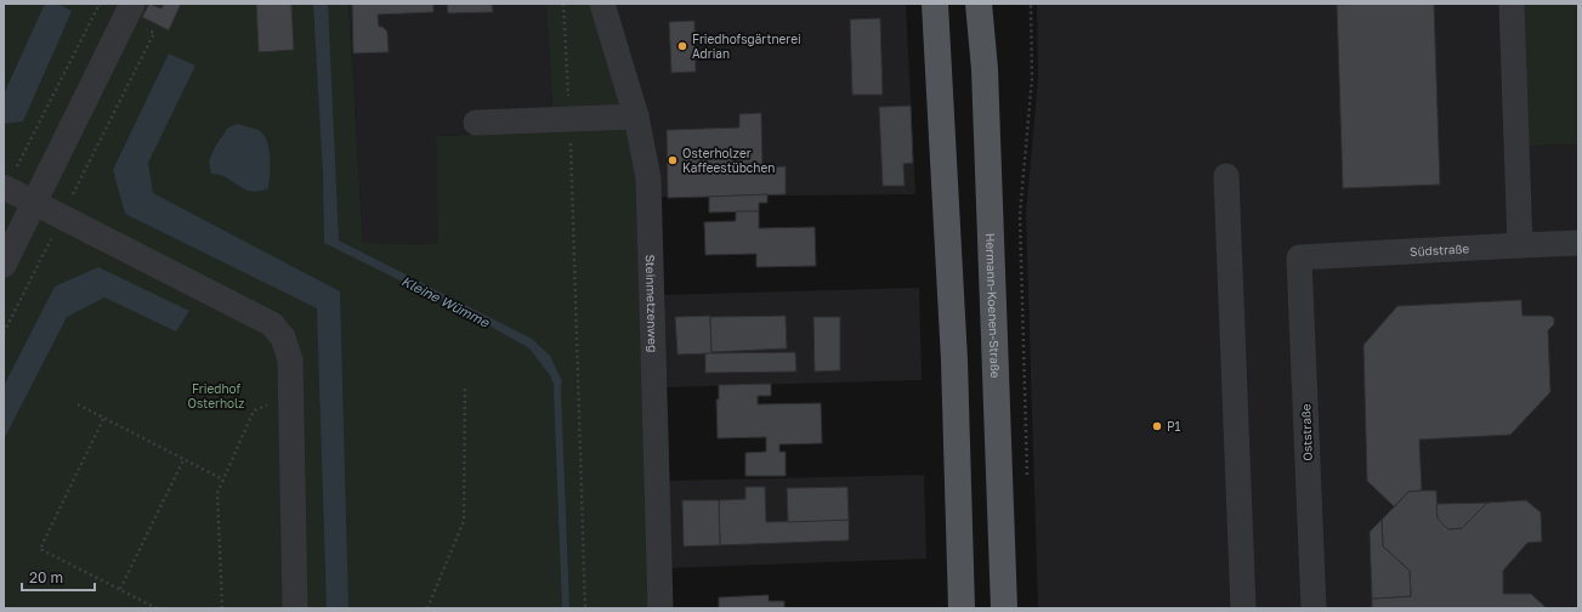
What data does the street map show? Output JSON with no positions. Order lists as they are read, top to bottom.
{
  "streets": {
    "main road": ["Hermann-Koenen-Straße"],
    "street": ["Südstraße", "Steinmetzenweg", "Oststraße"]
  },
  "crossings": [
    ["Südstraße", "Oststraße"]
  ],
  "water": ["Kleine Wümme"],
  "parks": ["Friedhof Osterholz"],
  "places": ["Friedhofsgärtnerei Adrian", "Osterholzer Kaffeestübchen", "P1"],
  "scale_bar": "20 m"
}
